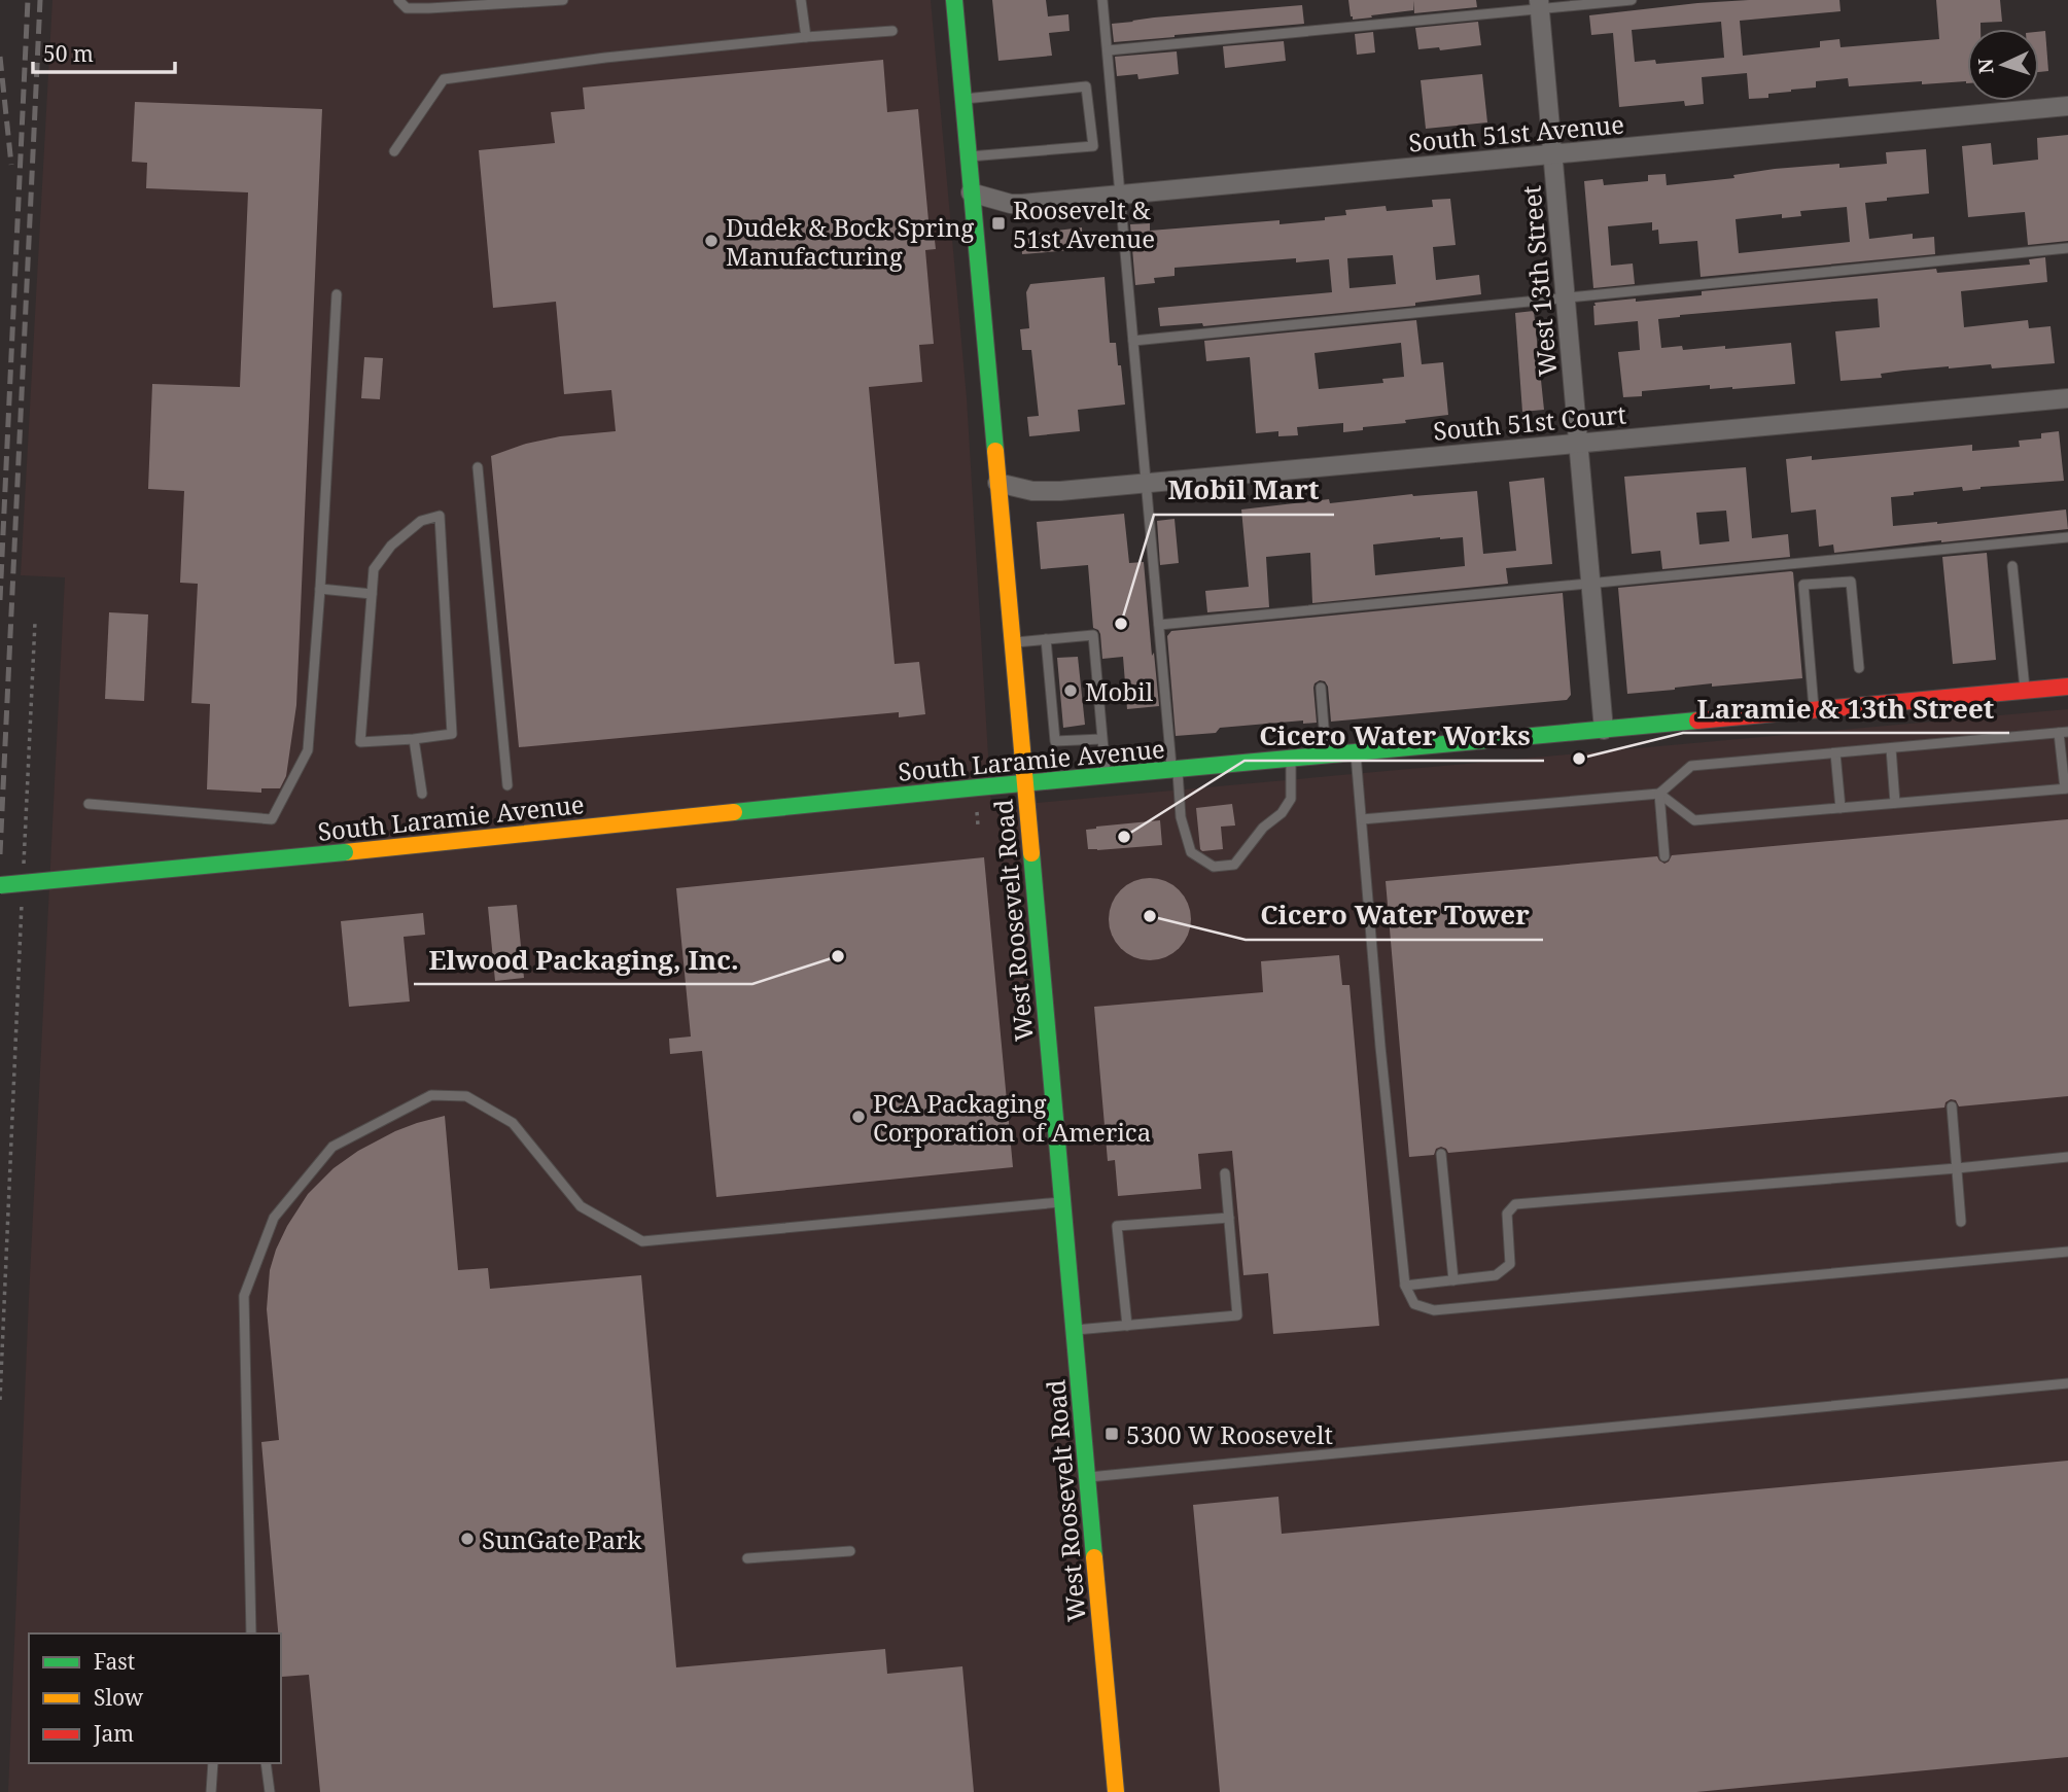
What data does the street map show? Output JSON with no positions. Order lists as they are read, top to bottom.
{
  "streets": {
    "main road": ["South Laramie Avenue", "West Roosevelt Road"],
    "street": ["South 51st Avenue", "West 13th Street", "South 51st Court"]
  },
  "crossings": [
    ["South 51st Avenue", "West 13th Street"],
    ["South 51st Avenue", "West Roosevelt Road"],
    ["West 13th Street", "South 51st Court"],
    ["West 13th Street", "South Laramie Avenue"],
    ["South 51st Court", "West Roosevelt Road"],
    ["South Laramie Avenue", "West Roosevelt Road"]
  ],
  "places": {
    "transit": ["Roosevelt & 51st Avenue", "5300 W Roosevelt"],
    "other": [
      "Dudek & Bock Spring Manufacturing",
      "Mobil Mart",
      "Mobil",
      "Laramie & 13th Street",
      "Cicero Water Works",
      "Cicero Water Tower",
      "Elwood Packaging, Inc.",
      "PCA Packaging Corporation of America",
      "SunGate Park"
    ]
  },
  "legend": ["Fast", "Slow", "Jam"],
  "scale_bar": "50 m",
  "north": "left"
}
